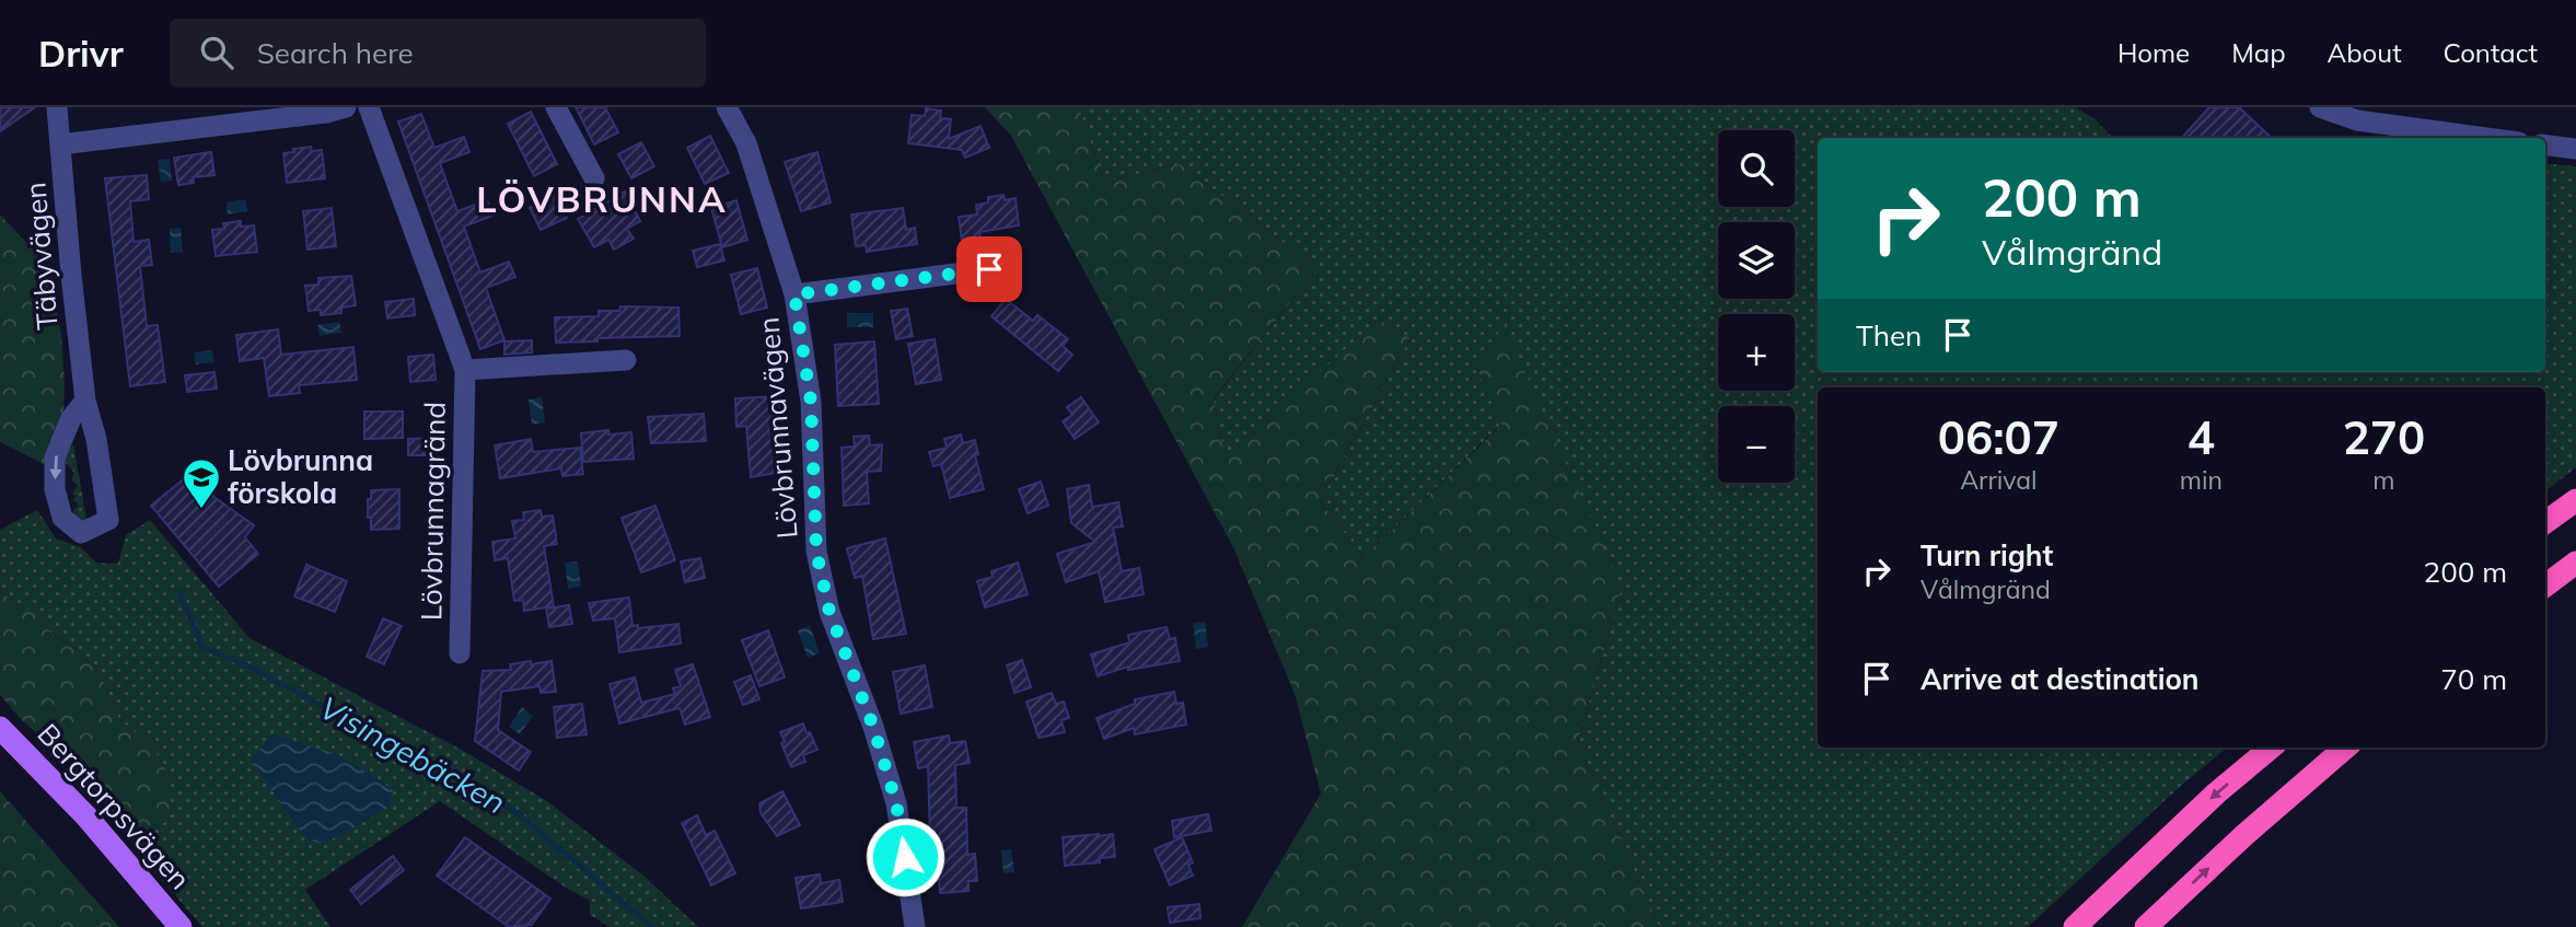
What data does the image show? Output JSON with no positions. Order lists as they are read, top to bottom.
{
  "streets": {
    "main road": ["Bergtorpsvägen"],
    "street": ["Täbyvägen", "Lövbrunnavägen", "Lövbrunnagränd"]
  },
  "districts": ["LÖVBRUNNA"],
  "water": ["Visingebäcken"],
  "places": {
    "school or university": ["Lövbrunna förskola"]
  },
  "page": {
    "header": "Drivr",
    "search": "Search here",
    "nav": [
      "Home",
      "Map",
      "About",
      "Contact"
    ],
    "map_buttons": ["+", "−"],
    "turn": ["200 m", "Vålmgränd"],
    "then": "Then",
    "eta": [
      "06:07",
      "Arrival",
      "4",
      "min",
      "270",
      "m"
    ],
    "list": [
      {
        "name": "Turn right",
        "note": "Vålmgränd",
        "value": "200 m"
      },
      {
        "name": "Arrive at destination",
        "value": "70 m"
      }
    ]
  }
}
